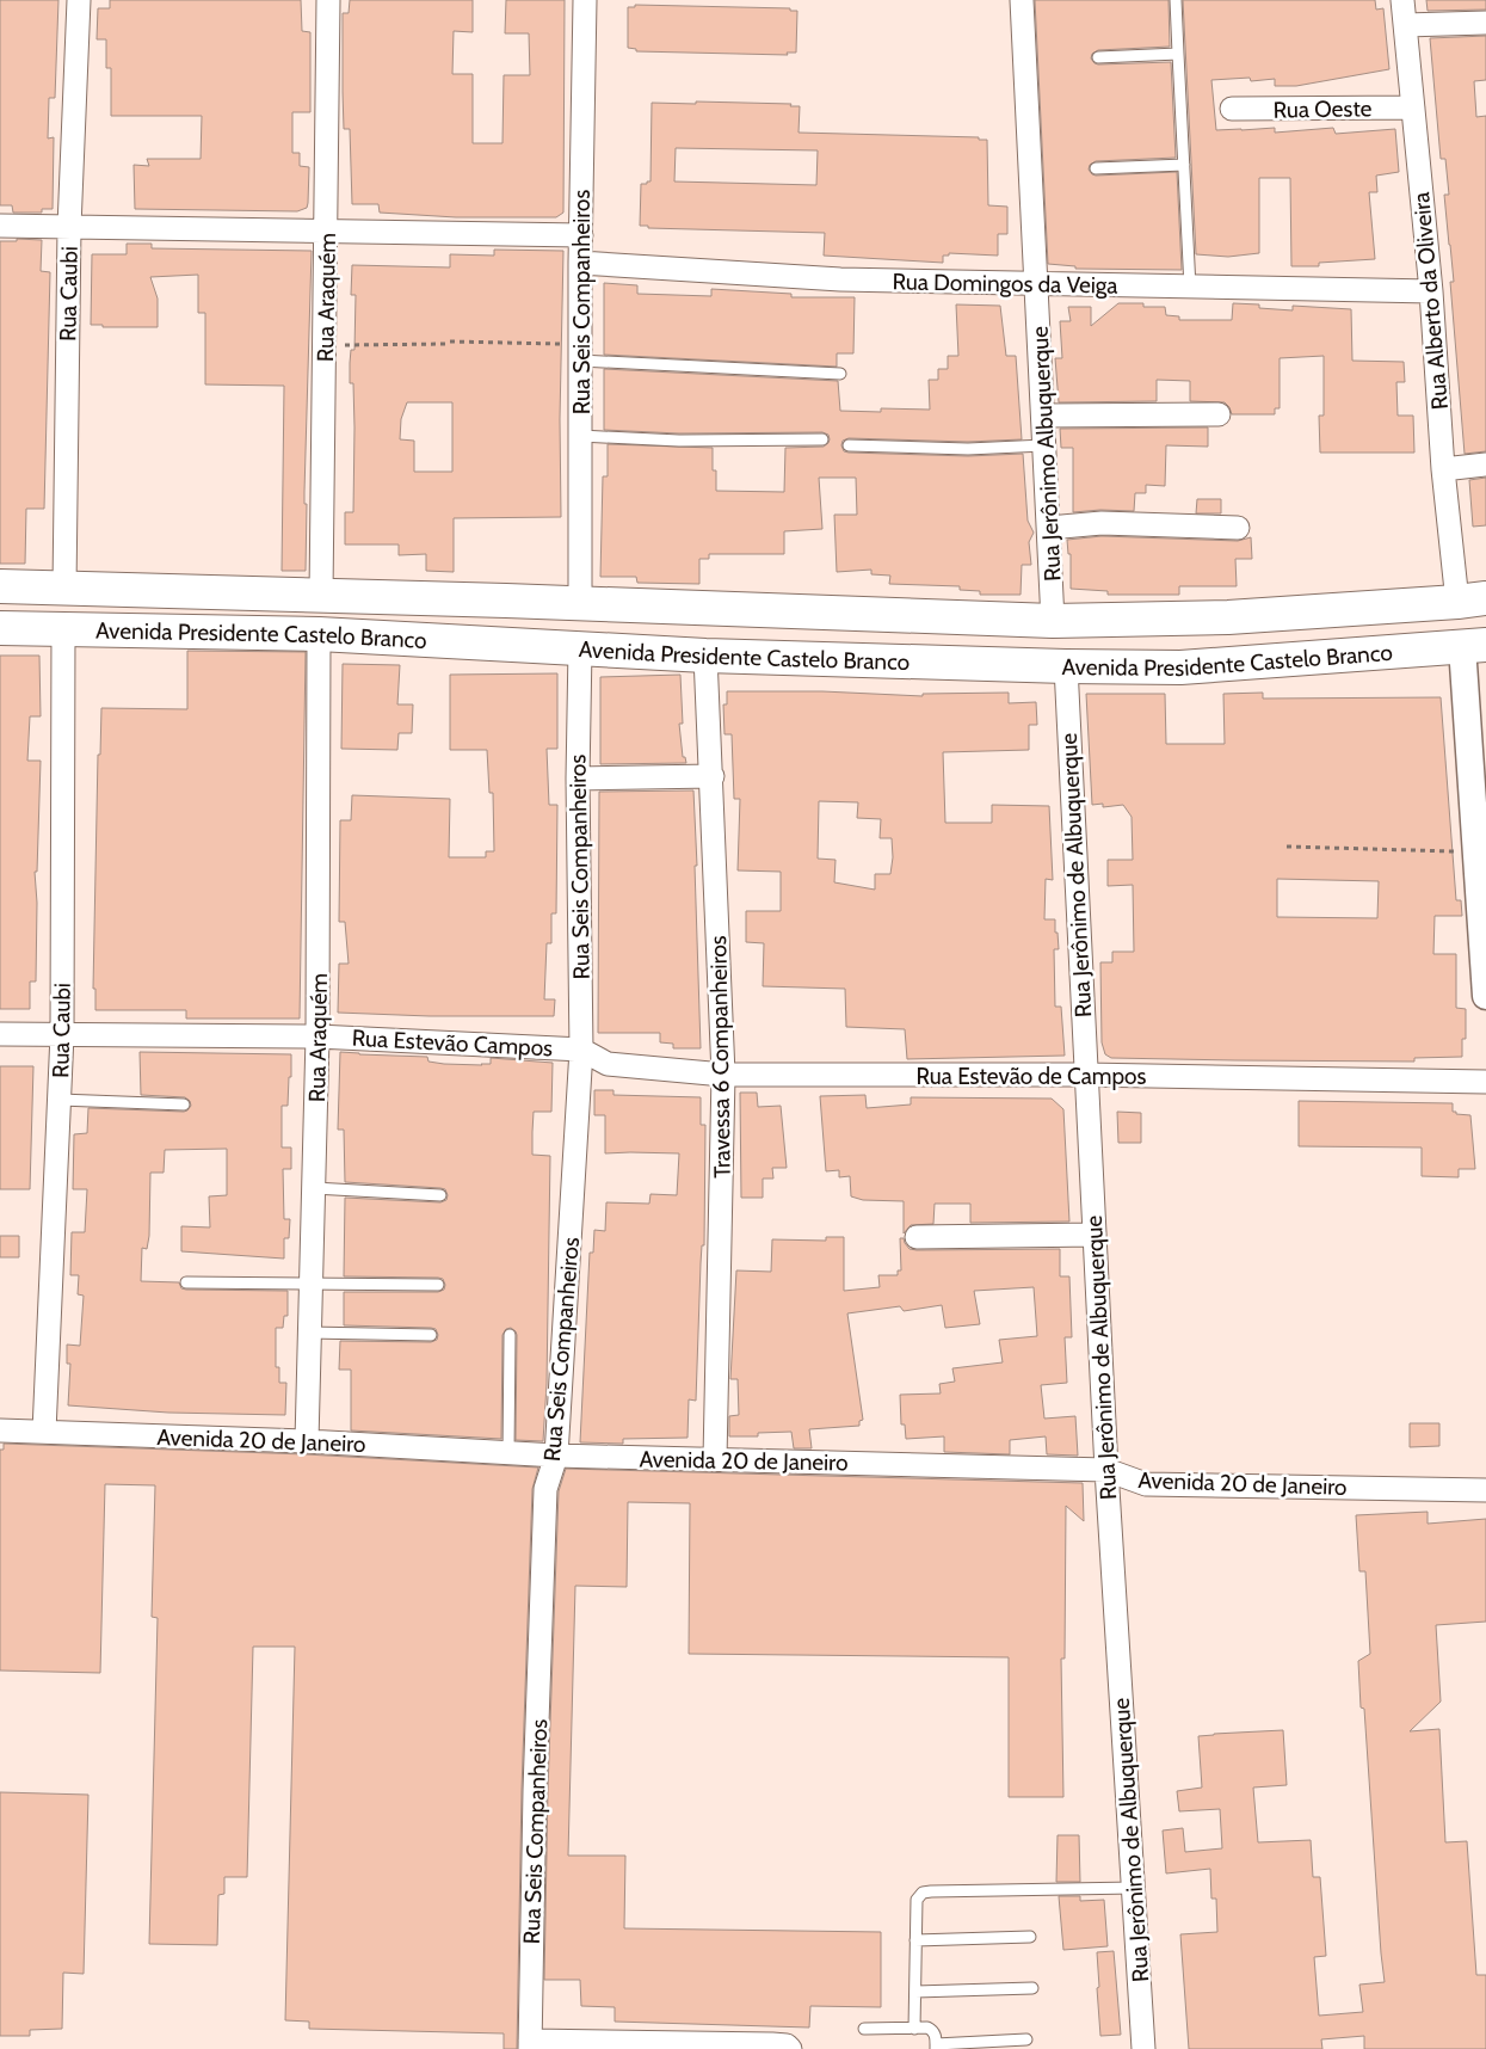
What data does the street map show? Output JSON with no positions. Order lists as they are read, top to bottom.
{
  "streets": {
    "main road": ["Avenida Presidente Castelo Branco"],
    "street": [
      "Rua Oeste",
      "Rua Domingos da Veiga",
      "Rua Caubi",
      "Rua Araquém",
      "Rua Alberto da Oliveira",
      "Rua Seis Companheiros",
      "Rua Jerônimo Albuquerque",
      "Rua Jerônimo de Albuquerque",
      "Rua Estevão Campos",
      "Travessa 6 Companheiros",
      "Rua Estevão de Campos",
      "Avenida 20 de Janeiro"
    ]
  },
  "crossings": [
    ["Rua Oeste", "Rua Alberto da Oliveira"],
    ["Rua Domingos da Veiga", "Rua Alberto da Oliveira"],
    ["Rua Domingos da Veiga", "Rua Seis Companheiros"],
    ["Rua Domingos da Veiga", "Rua Jerônimo Albuquerque"],
    ["Rua Caubi", "Avenida Presidente Castelo Branco"],
    ["Rua Caubi", "Rua Estevão Campos"],
    ["Rua Caubi", "Avenida 20 de Janeiro"],
    ["Rua Araquém", "Avenida Presidente Castelo Branco"],
    ["Rua Araquém", "Rua Estevão Campos"],
    ["Rua Araquém", "Avenida 20 de Janeiro"],
    ["Rua Alberto da Oliveira", "Avenida Presidente Castelo Branco"],
    ["Rua Seis Companheiros", "Avenida Presidente Castelo Branco"],
    ["Rua Seis Companheiros", "Rua Estevão Campos"],
    ["Rua Seis Companheiros", "Rua Estevão de Campos"],
    ["Rua Seis Companheiros", "Avenida 20 de Janeiro"],
    ["Rua Jerônimo Albuquerque", "Avenida Presidente Castelo Branco"],
    ["Avenida Presidente Castelo Branco", "Rua Jerônimo de Albuquerque"],
    ["Avenida Presidente Castelo Branco", "Travessa 6 Companheiros"],
    ["Rua Jerônimo de Albuquerque", "Rua Estevão de Campos"],
    ["Rua Jerônimo de Albuquerque", "Avenida 20 de Janeiro"],
    ["Rua Estevão Campos", "Rua Estevão de Campos"],
    ["Travessa 6 Companheiros", "Rua Estevão de Campos"],
    ["Travessa 6 Companheiros", "Avenida 20 de Janeiro"]
  ]
}
